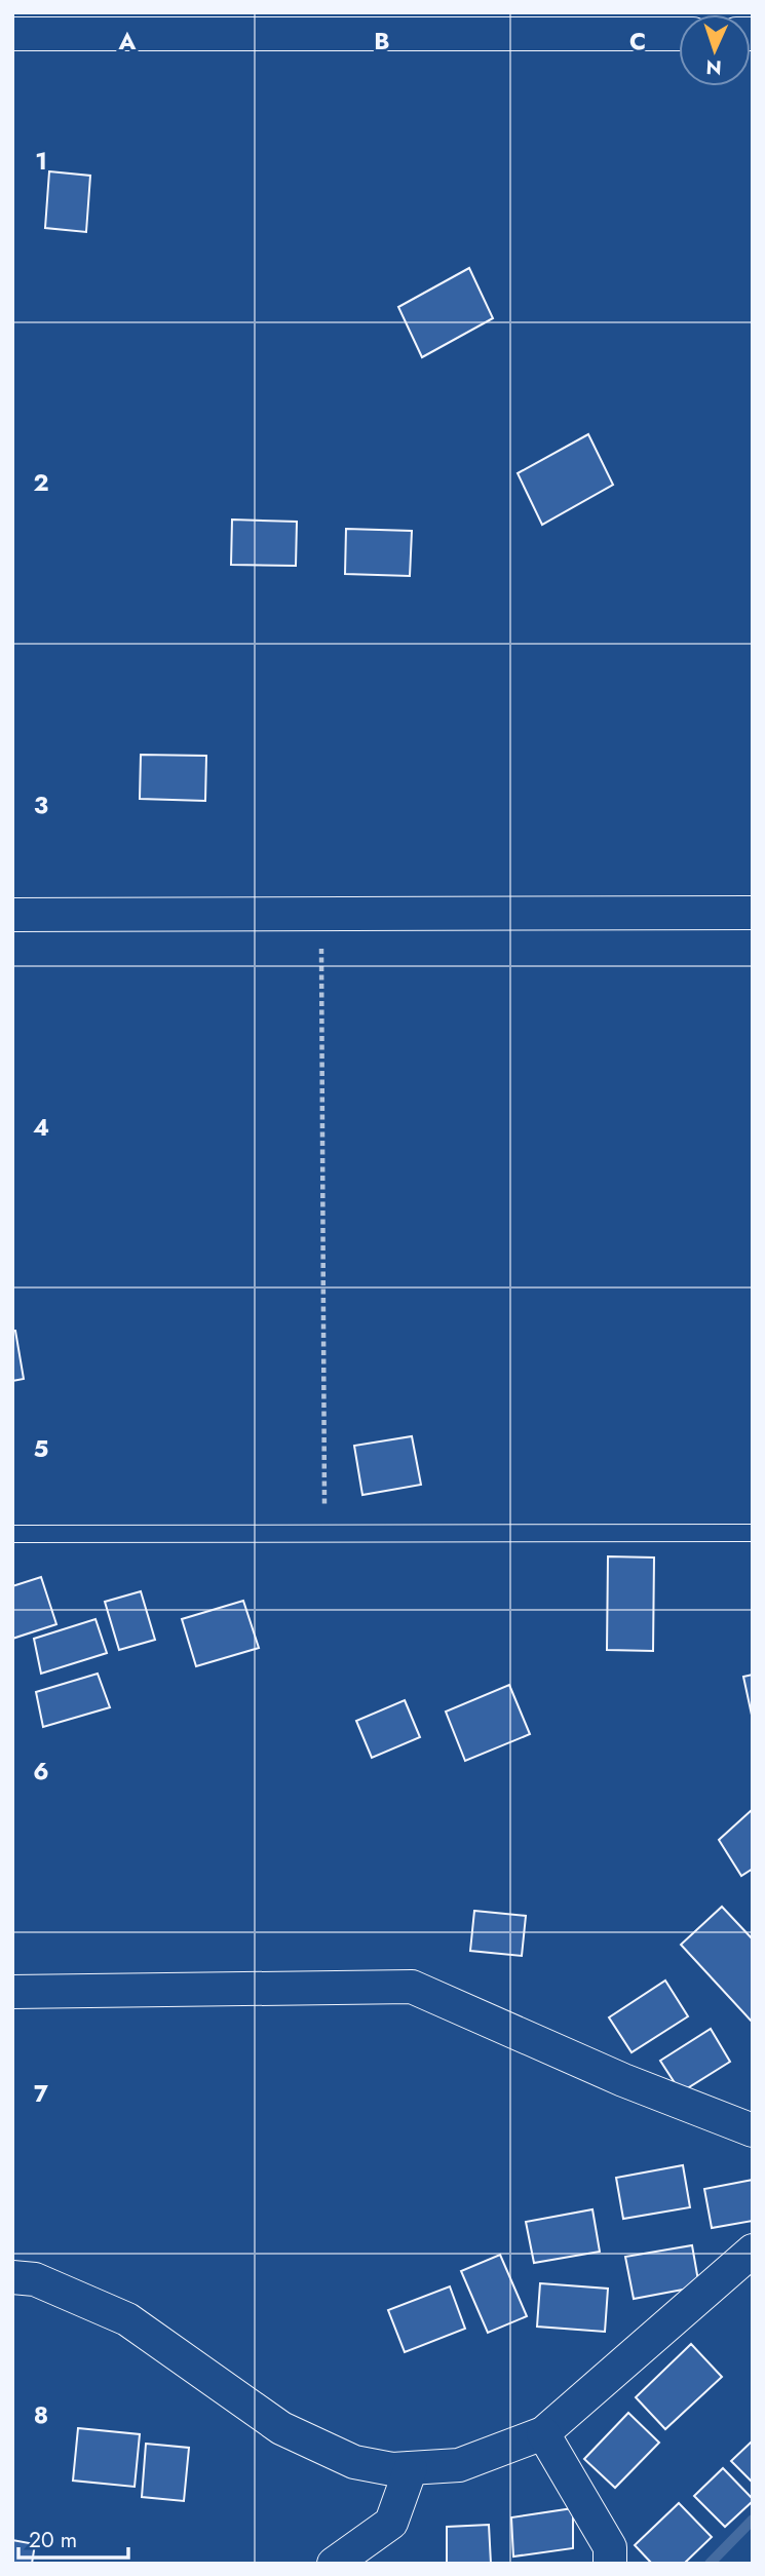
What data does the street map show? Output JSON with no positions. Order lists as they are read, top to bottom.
{
  "scale_bar": "20 m",
  "north": "bottom",
  "grid": {
    "columns": ["A", "B", "C"],
    "rows": [
      "1",
      "2",
      "3",
      "4",
      "5",
      "6",
      "7",
      "8"
    ]
  }
}
